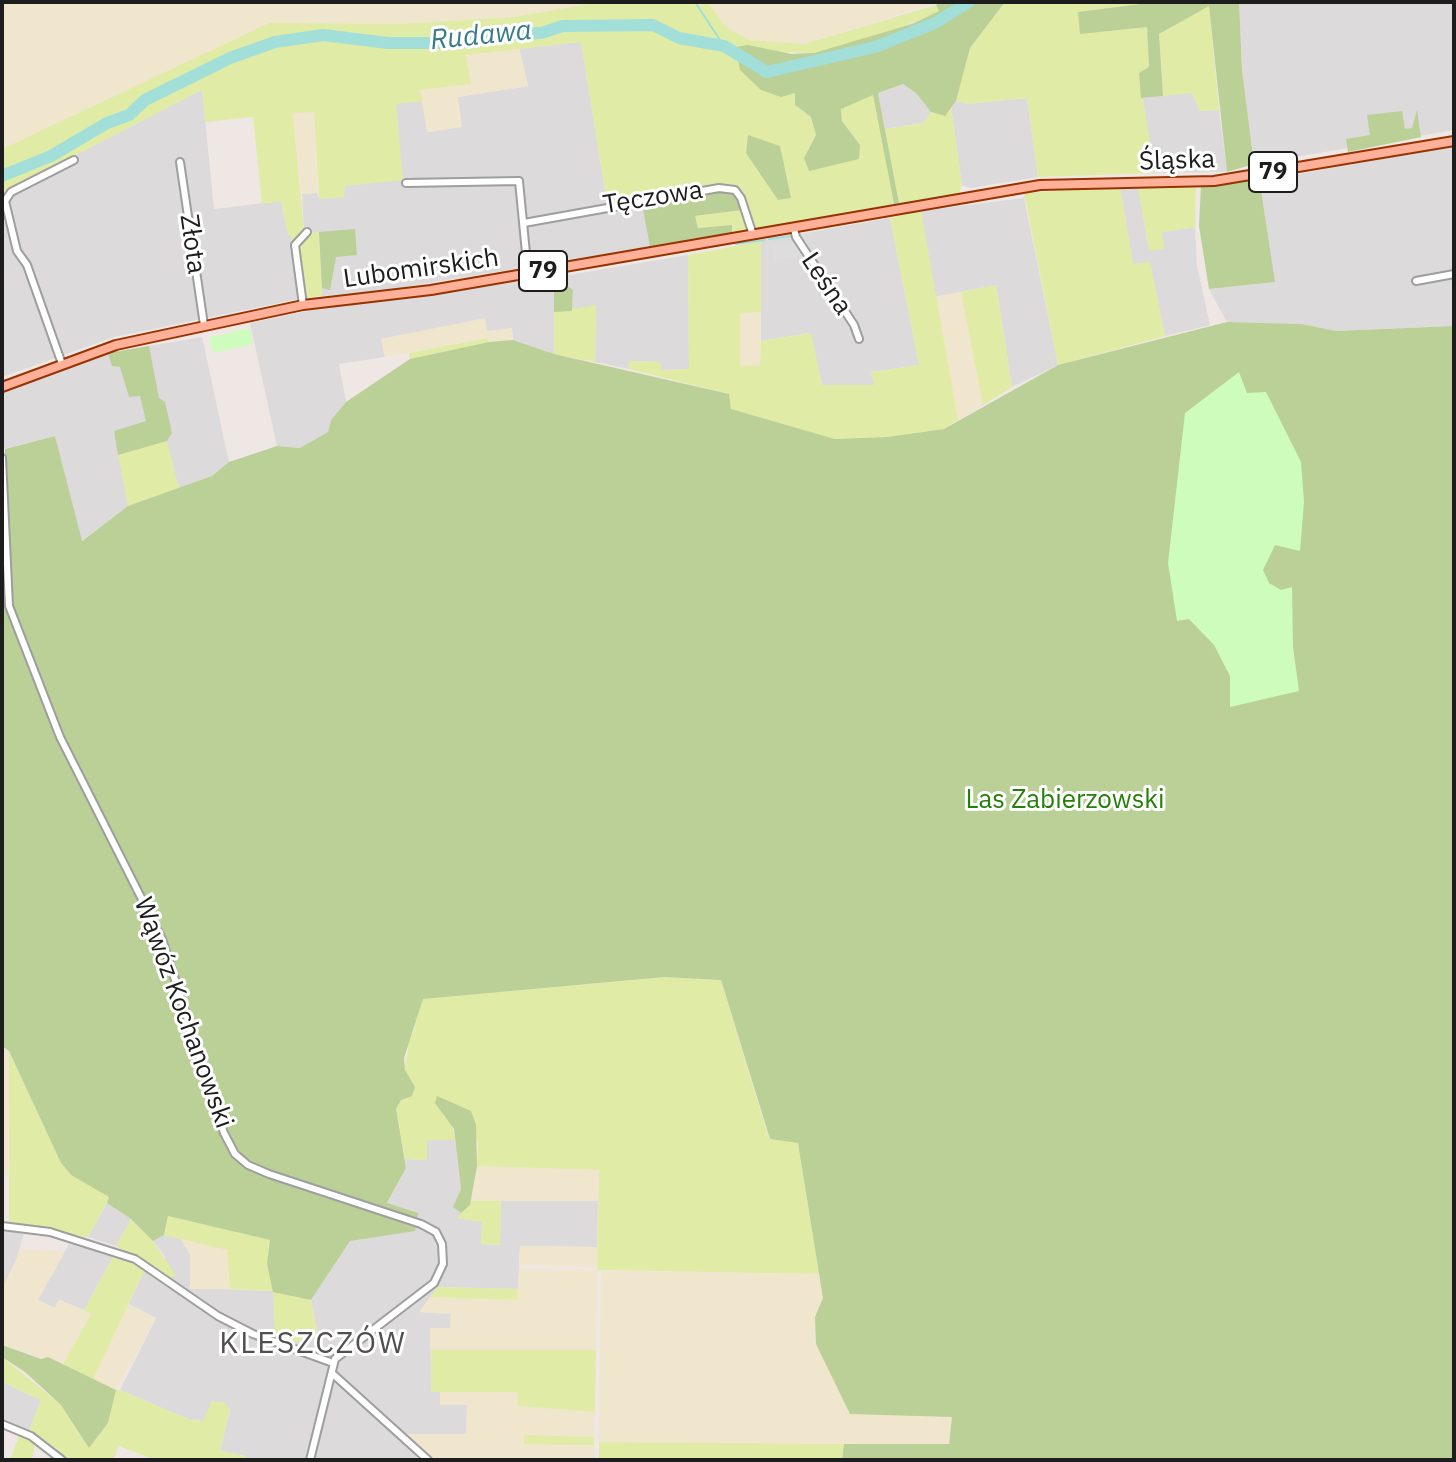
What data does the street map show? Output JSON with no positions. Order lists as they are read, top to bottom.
{
  "streets": {
    "main road": ["Śląska", "79", "Lubomirskich"],
    "street": [
      "Tęczowa",
      "Złota",
      "Leśna",
      "Wąwóz Kochanowski"
    ]
  },
  "crossings": [
    ["Śląska", "Lubomirskich"],
    ["Tęczowa", "Lubomirskich"],
    ["Złota", "Lubomirskich"],
    ["Lubomirskich", "Leśna"]
  ],
  "districts": ["KLESZCZÓW"],
  "water": ["Rudawa"],
  "parks": ["Las Zabierzowski"]
}
